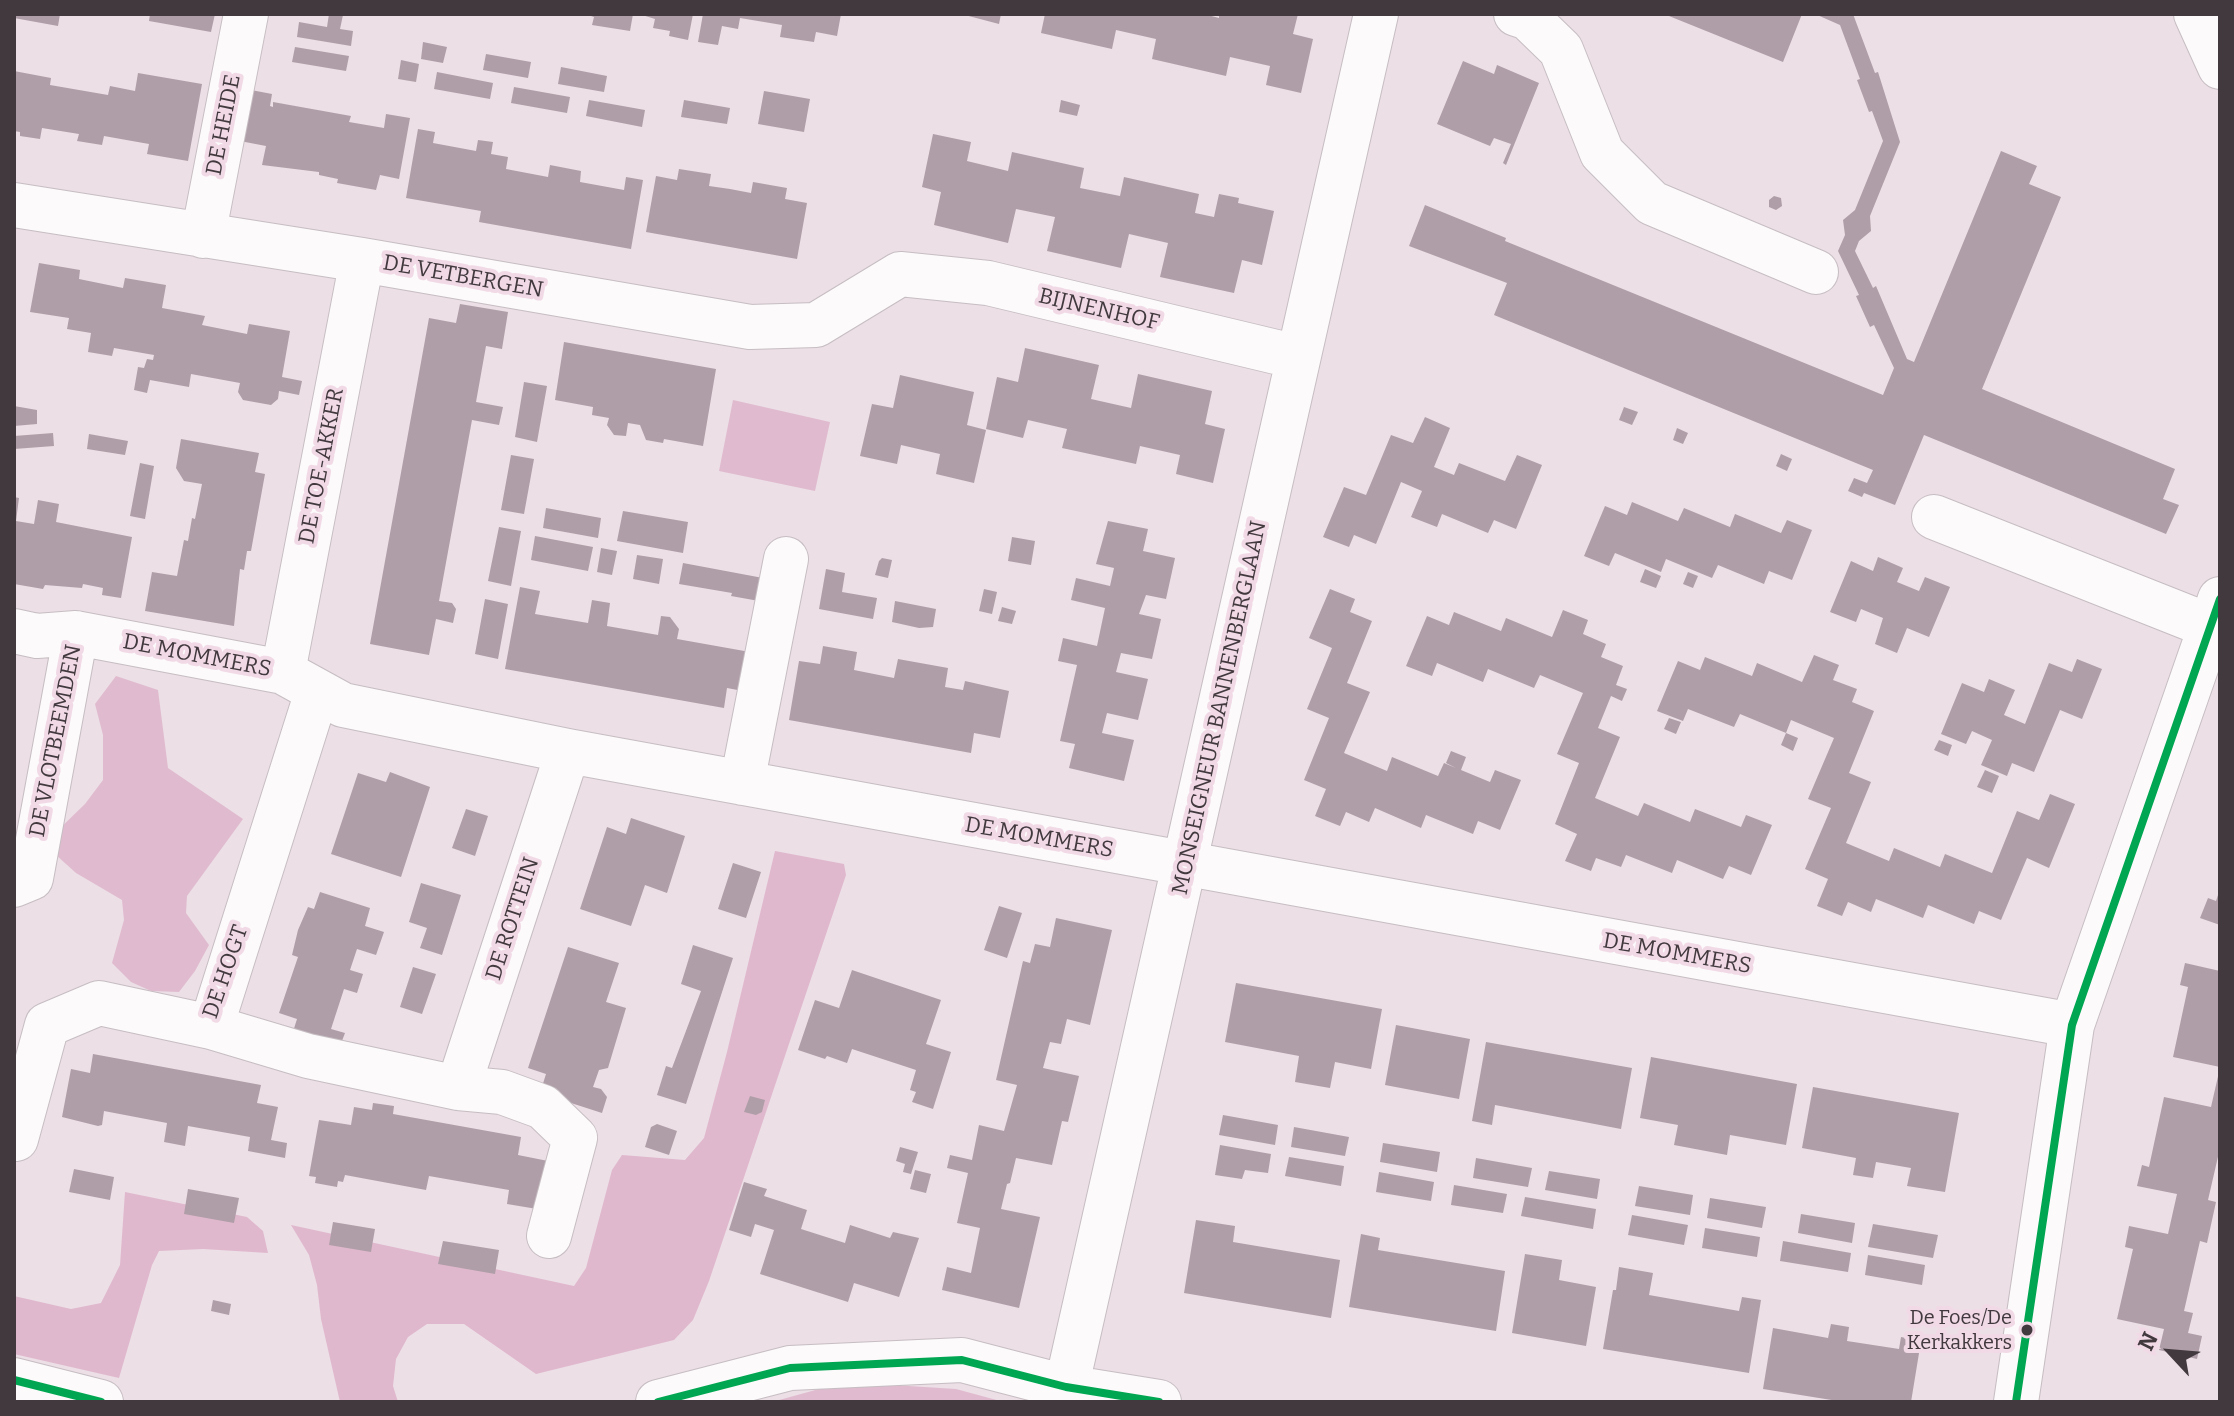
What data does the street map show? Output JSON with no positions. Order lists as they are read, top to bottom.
{
  "streets": {
    "street": [
      "DE HEIDE",
      "DE VETBERGEN",
      "BIJNENHOF",
      "DE TOE-AKKER",
      "DE MOMMERS",
      "MONSEIGNEUR BANNENBERGLAAN",
      "DE VLOTBEEMDEN",
      "DE ROTTEIN",
      "DE HOGT"
    ]
  },
  "crossings": [
    ["DE HEIDE", "DE VETBERGEN"],
    ["DE VETBERGEN", "BIJNENHOF"],
    ["DE VETBERGEN", "DE TOE-AKKER"],
    ["BIJNENHOF", "MONSEIGNEUR BANNENBERGLAAN"],
    ["DE TOE-AKKER", "DE MOMMERS"],
    ["DE TOE-AKKER", "DE HOGT"],
    ["DE MOMMERS", "MONSEIGNEUR BANNENBERGLAAN"],
    ["DE MOMMERS", "DE VLOTBEEMDEN"],
    ["DE MOMMERS", "DE ROTTEIN"],
    ["DE MOMMERS", "DE HOGT"]
  ],
  "places": ["De Foes/De Kerkakkers"],
  "north": "top left"
}
